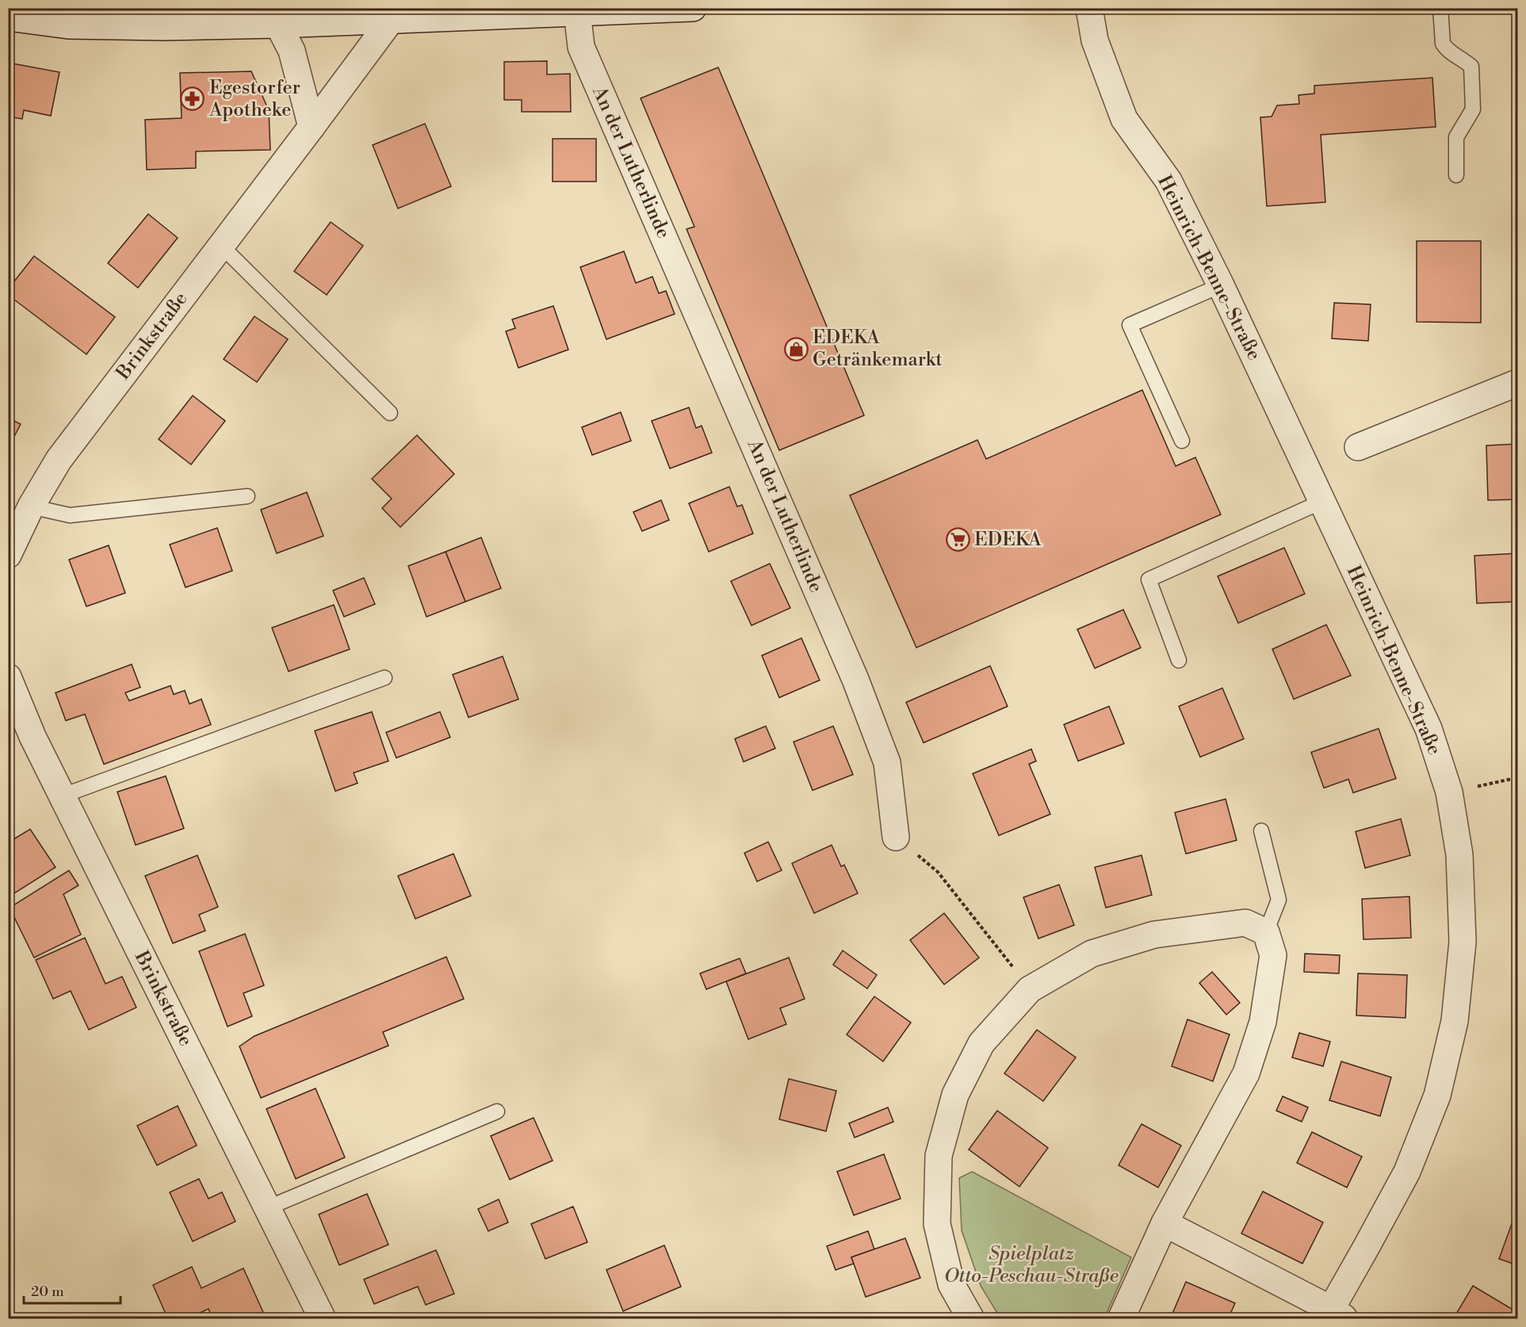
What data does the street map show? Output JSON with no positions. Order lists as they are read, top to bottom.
{
  "streets": {
    "street": ["An der Lutherlinde", "Heinrich-Benne-Straße", "Brinkstraße"]
  },
  "parks": ["Spielplatz Otto-Peschau-Straße"],
  "places": {
    "pharmacy": ["Egestorfer Apotheke"],
    "shop": ["EDEKA Getränkemarkt"],
    "supermarket": ["EDEKA"]
  },
  "scale_bar": "20 m"
}
